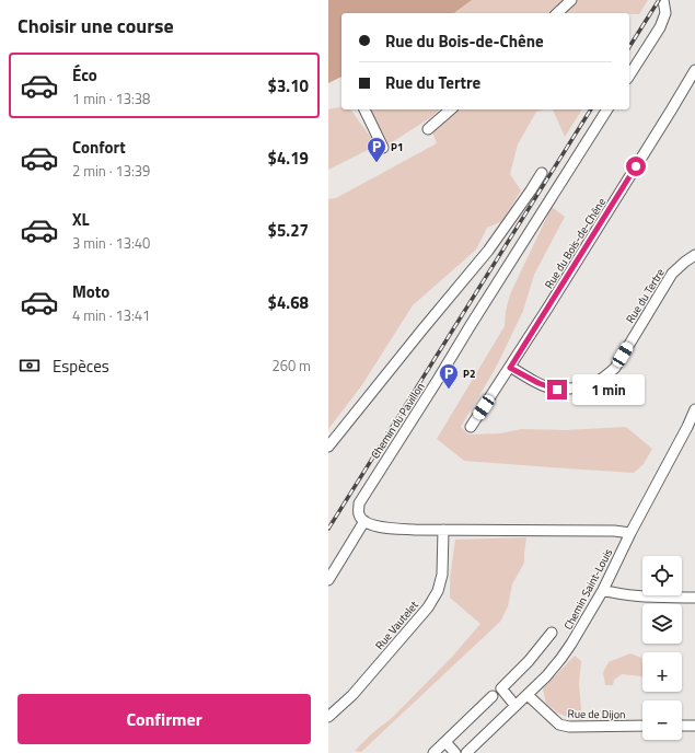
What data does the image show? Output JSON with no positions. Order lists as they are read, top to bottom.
{
  "streets": {
    "street": [
      "Rue du Bois-de-Chêne",
      "Rue du Tertre",
      "Chemin du Pavillon",
      "Chemin Saint-Louis",
      "Rue Vautelet",
      "Rue de Dijon"
    ]
  },
  "crossings": [
    ["Rue du Bois-de-Chêne", "Rue du Tertre"],
    ["Chemin Saint-Louis", "Rue de Dijon"]
  ],
  "places": {
    "parking": ["P1", "P2"]
  },
  "page": {
    "heading": "Choisir une course",
    "banner": ["Rue du Bois-de-Chêne", "Rue du Tertre"],
    "list": [
      {
        "name": "Éco",
        "note": "1 min · 13:38",
        "value": "$3.10"
      },
      {
        "name": "Confort",
        "note": "2 min · 13:39",
        "value": "$4.19"
      },
      {
        "name": "XL",
        "note": "3 min · 13:40",
        "value": "$5.27"
      },
      {
        "name": "Moto",
        "note": "4 min · 13:41",
        "value": "$4.68"
      }
    ],
    "pay": ["Espèces", "260 m"],
    "bubble": "1 min",
    "map_buttons": ["+", "−"],
    "buttons": "Confirmer"
  }
}
